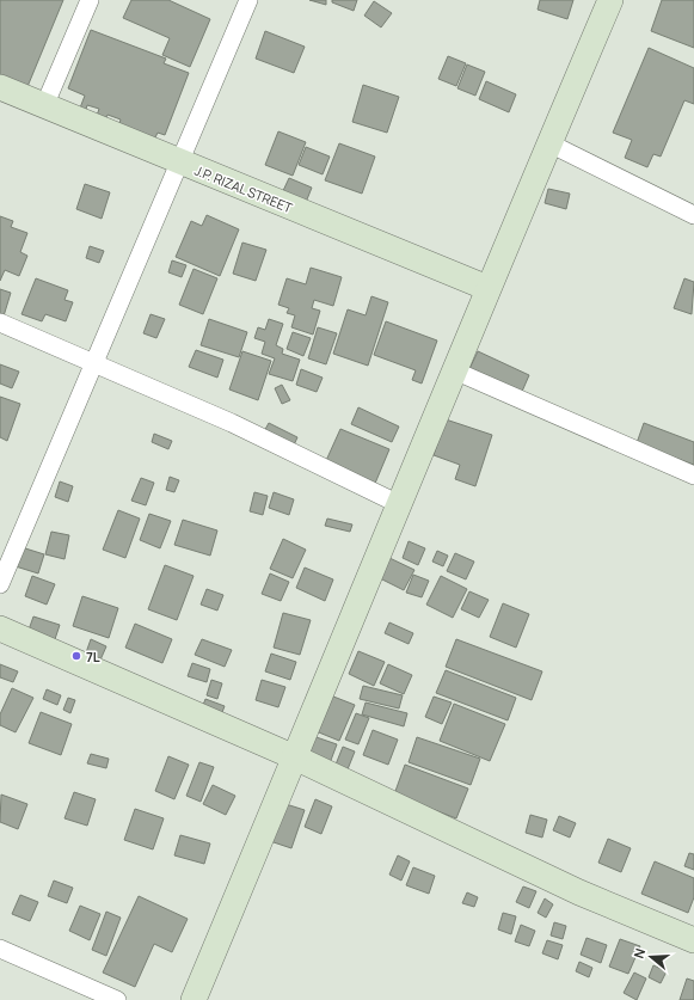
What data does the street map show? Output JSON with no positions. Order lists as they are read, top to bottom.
{
  "streets": {
    "street": ["J.P. RIZAL STREET"]
  },
  "places": ["7L"],
  "north": "left"
}
